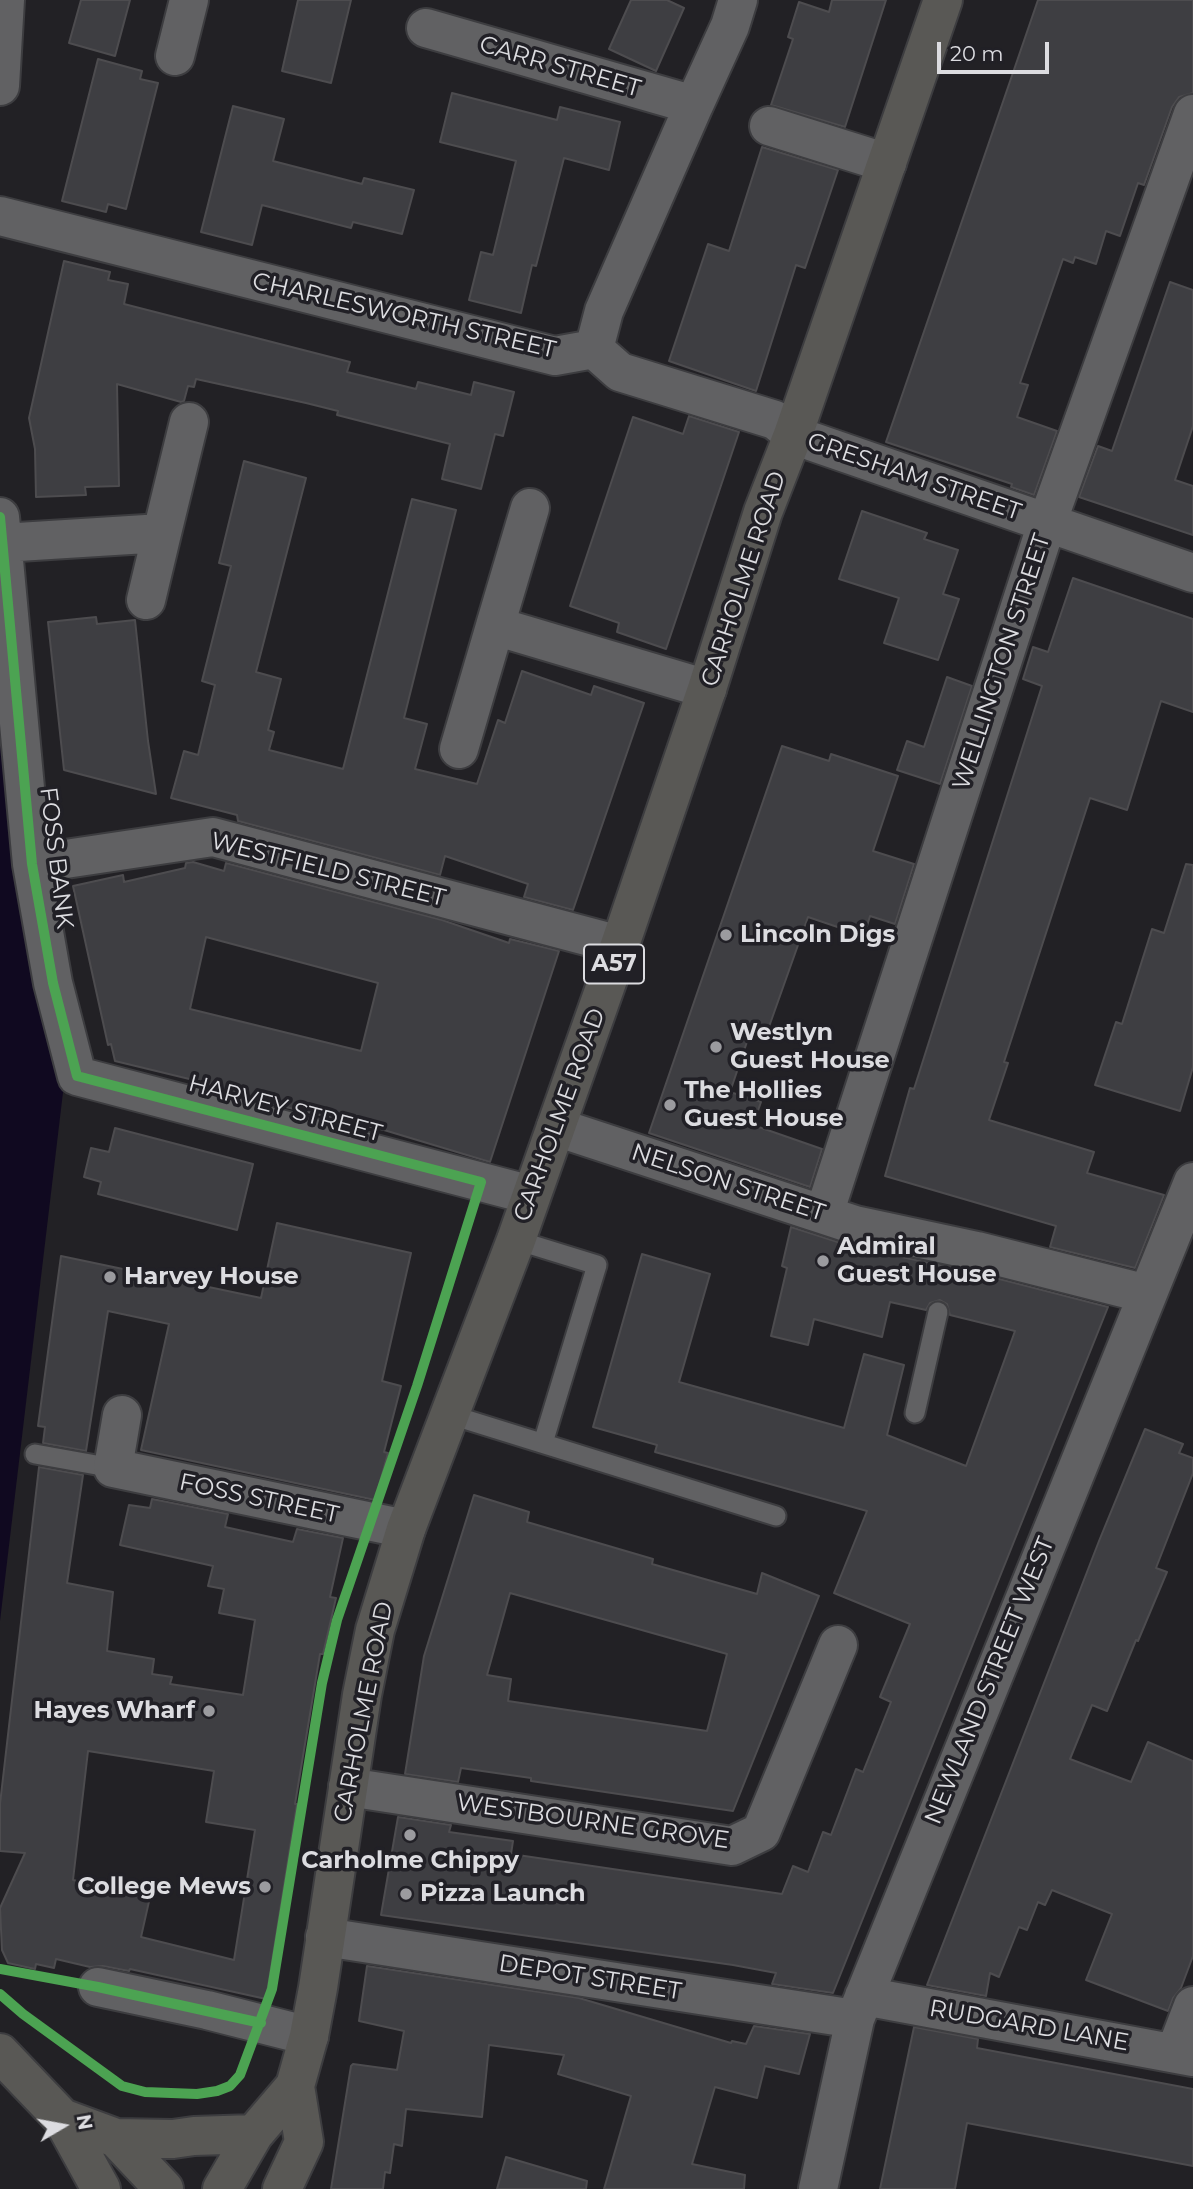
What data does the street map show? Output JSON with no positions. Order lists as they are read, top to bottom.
{
  "streets": {
    "main road": ["CARHOLME ROAD", "A57"],
    "street": [
      "CARR STREET",
      "CHARLESWORTH STREET",
      "GRESHAM STREET",
      "WELLINGTON STREET",
      "FOSS BANK",
      "WESTFIELD STREET",
      "HARVEY STREET",
      "NELSON STREET",
      "FOSS STREET",
      "NEWLAND STREET WEST",
      "WESTBOURNE GROVE",
      "DEPOT STREET",
      "RUDGARD LANE"
    ]
  },
  "crossings": [
    ["GRESHAM STREET", "CARHOLME ROAD"],
    ["GRESHAM STREET", "WELLINGTON STREET"],
    ["CARHOLME ROAD", "WESTFIELD STREET"],
    ["CARHOLME ROAD", "HARVEY STREET"],
    ["CARHOLME ROAD", "NELSON STREET"],
    ["CARHOLME ROAD", "FOSS STREET"],
    ["CARHOLME ROAD", "WESTBOURNE GROVE"],
    ["CARHOLME ROAD", "DEPOT STREET"],
    ["WELLINGTON STREET", "NELSON STREET"],
    ["FOSS BANK", "WESTFIELD STREET"],
    ["FOSS BANK", "HARVEY STREET"],
    ["NELSON STREET", "NEWLAND STREET WEST"],
    ["NEWLAND STREET WEST", "DEPOT STREET"],
    ["NEWLAND STREET WEST", "RUDGARD LANE"],
    ["DEPOT STREET", "RUDGARD LANE"]
  ],
  "places": [
    "Lincoln Digs",
    "Westlyn Guest House",
    "The Hollies Guest House",
    "Admiral Guest House",
    "Harvey House",
    "Hayes Wharf",
    "Carholme Chippy",
    "College Mews",
    "Pizza Launch"
  ],
  "scale_bar": "20 m",
  "north": "right"
}
